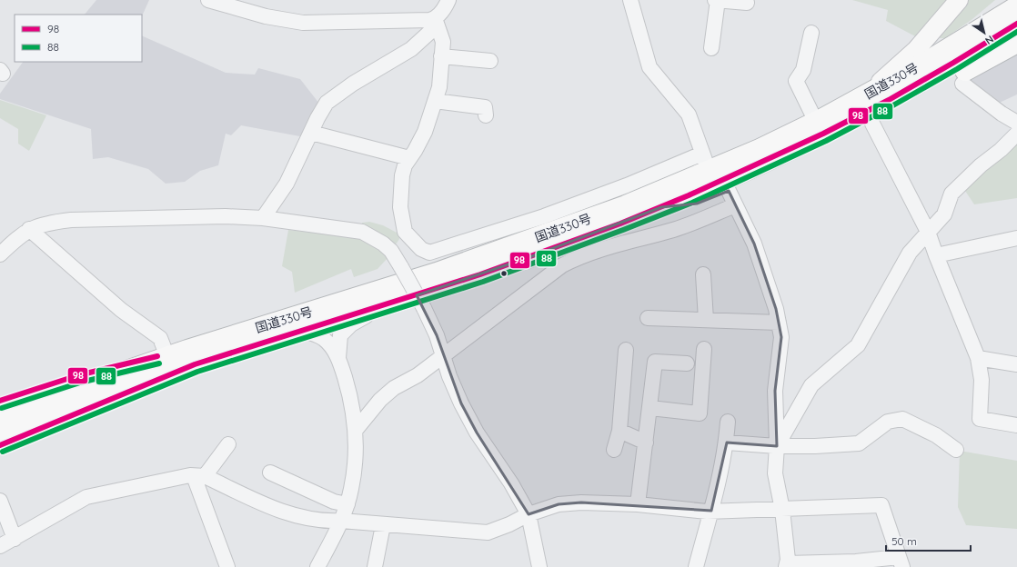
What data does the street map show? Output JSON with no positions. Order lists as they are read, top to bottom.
{
  "streets": {
    "highway": ["国道330号"]
  },
  "lines": ["transit line 98", "transit line 88"],
  "legend": ["98", "88"],
  "scale_bar": "50 m",
  "north": "bottom right"
}
